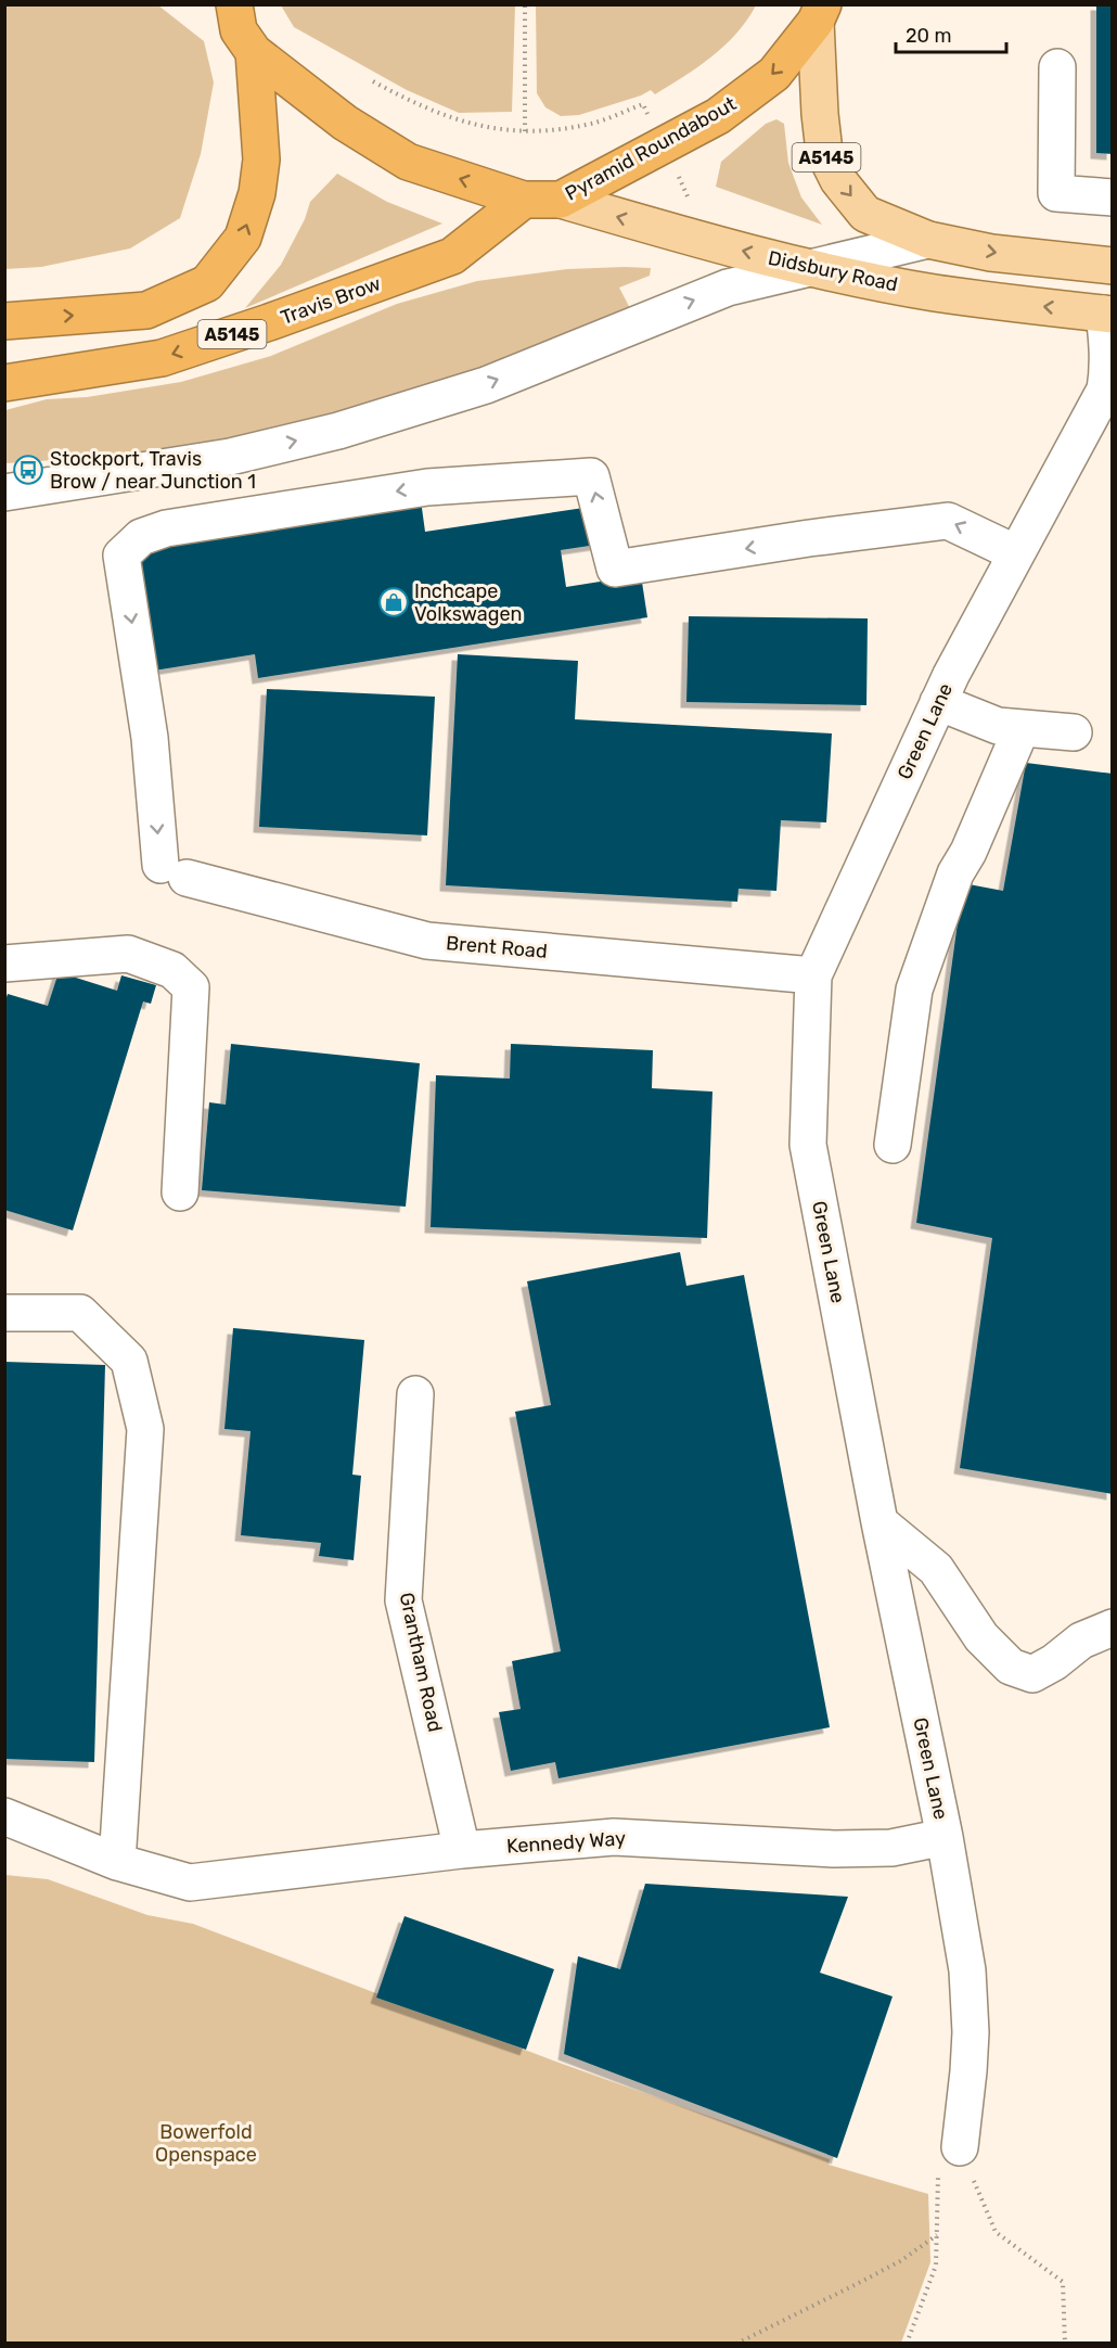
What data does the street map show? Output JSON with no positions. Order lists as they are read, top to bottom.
{
  "streets": {
    "highway": ["Pyramid Roundabout", "A5145", "Travis Brow"],
    "main road": ["Didsbury Road"],
    "street": [
      "Green Lane",
      "Brent Road",
      "Grantham Road",
      "Kennedy Way"
    ]
  },
  "crossings": [
    ["Pyramid Roundabout", "A5145"],
    ["Pyramid Roundabout", "Didsbury Road"],
    ["Pyramid Roundabout", "Travis Brow"],
    ["Didsbury Road", "Green Lane"],
    ["Green Lane", "Brent Road"],
    ["Green Lane", "Kennedy Way"],
    ["Grantham Road", "Kennedy Way"]
  ],
  "one_way": ["Pyramid Roundabout", "Travis Brow"],
  "parks": ["Bowerfold Openspace"],
  "places": {
    "bus stop": ["Stockport, Travis Brow / near Junction 1"],
    "shop": ["Inchcape Volkswagen"]
  },
  "scale_bar": "20 m"
}
